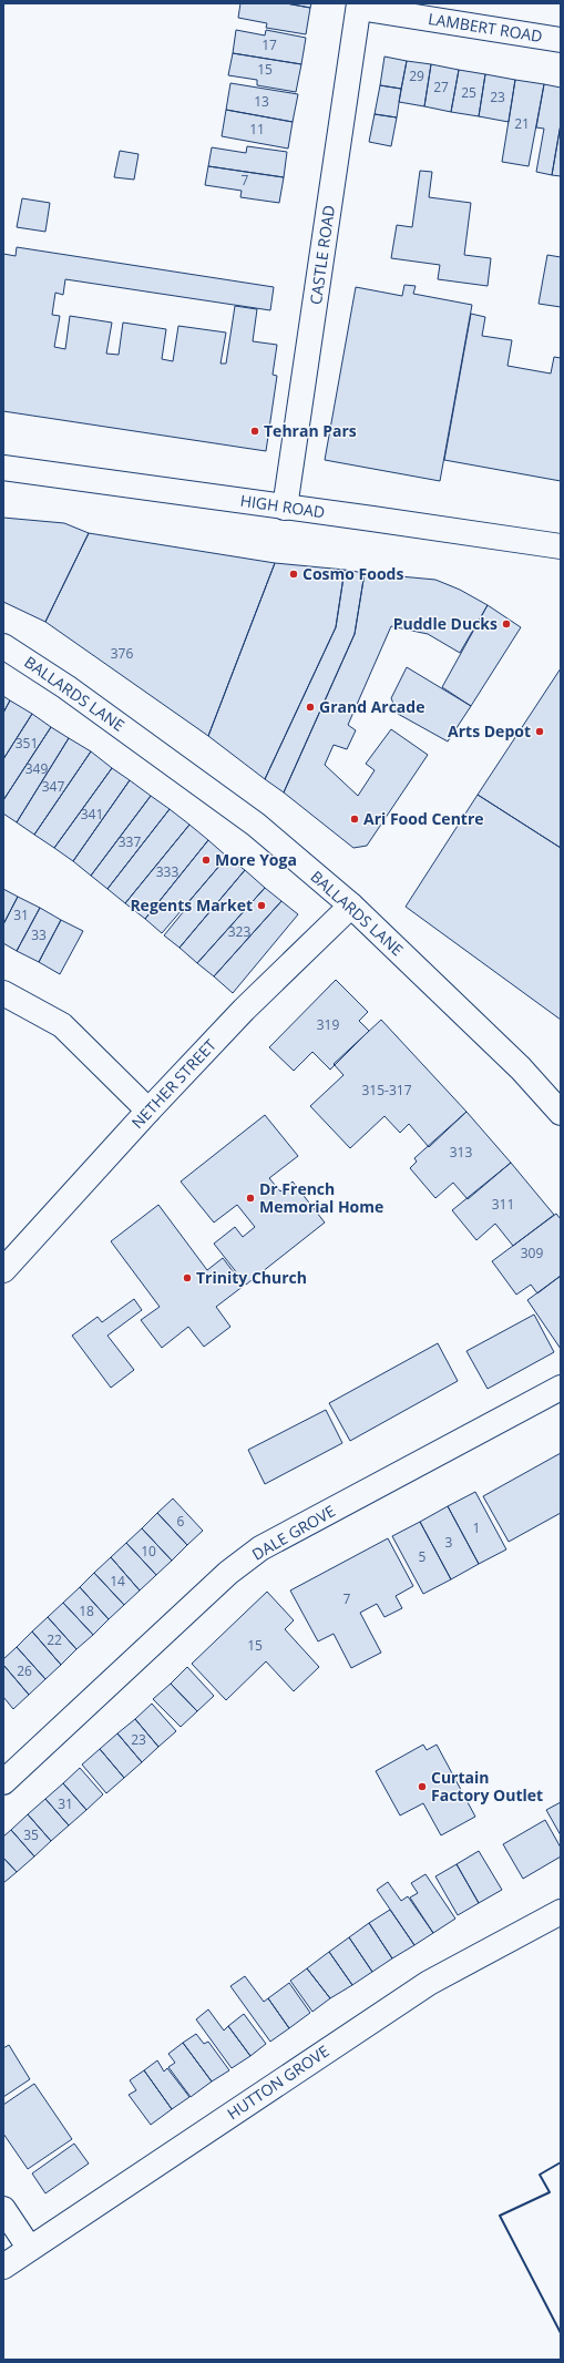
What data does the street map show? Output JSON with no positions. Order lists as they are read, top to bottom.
{
  "streets": {
    "street": [
      "LAMBERT ROAD",
      "CASTLE ROAD",
      "HIGH ROAD",
      "BALLARDS LANE",
      "NETHER STREET",
      "DALE GROVE",
      "HUTTON GROVE"
    ]
  },
  "crossings": [
    ["LAMBERT ROAD", "CASTLE ROAD"],
    ["CASTLE ROAD", "HIGH ROAD"],
    ["BALLARDS LANE", "NETHER STREET"]
  ],
  "places": [
    "Tehran Pars",
    "Cosmo Foods",
    "Puddle Ducks",
    "Grand Arcade",
    "Arts Depot",
    "Ari Food Centre",
    "More Yoga",
    "Regents Market",
    "Dr French Memorial Home",
    "Trinity Church",
    "Curtain Factory Outlet"
  ],
  "house_numbers": [
    "17",
    "15",
    "29",
    "27",
    "25",
    "23",
    "13",
    "21",
    "11",
    "7",
    "376",
    "351",
    "349",
    "347",
    "341",
    "337",
    "333",
    "31",
    "323",
    "33",
    "319",
    "315-317",
    "313",
    "311",
    "309",
    "6",
    "1",
    "3",
    "10",
    "5",
    "14",
    "7",
    "18",
    "22",
    "15",
    "26",
    "23",
    "31",
    "35"
  ]
}
